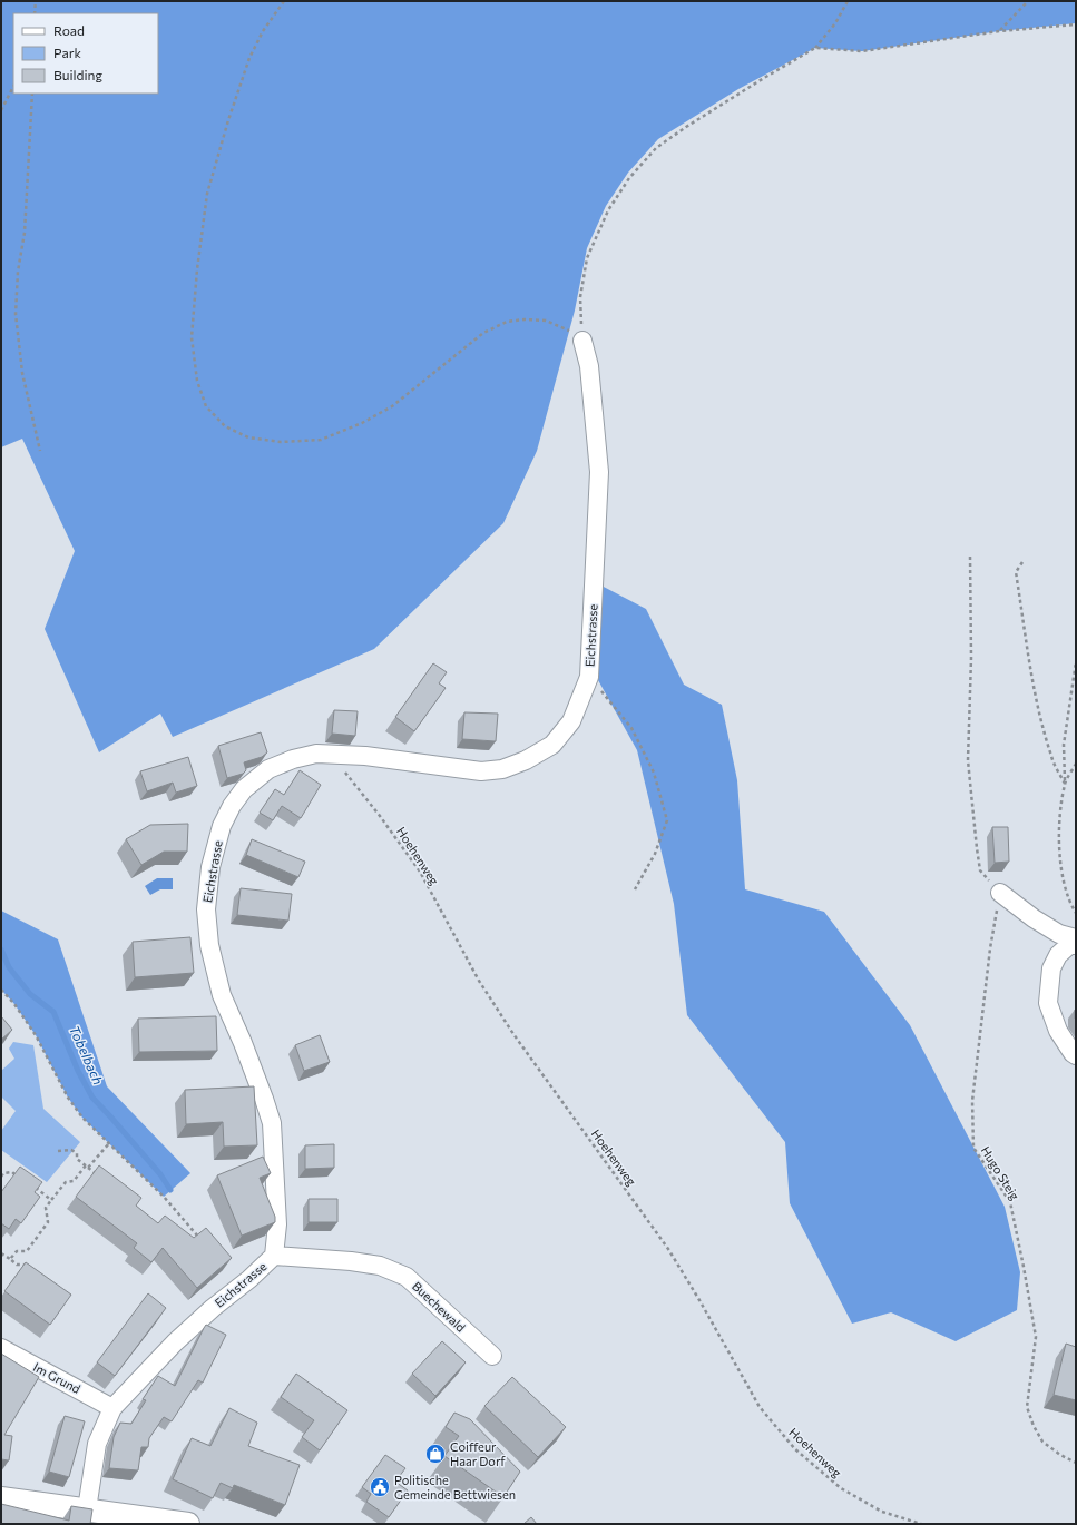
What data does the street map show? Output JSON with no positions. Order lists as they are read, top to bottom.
{
  "streets": {
    "street": ["Eichstrasse", "Buechewald", "Im Grund"],
    "path": ["Hoehenweg", "Hugo Steig"]
  },
  "crossings": [
    ["Eichstrasse", "Hoehenweg"],
    ["Eichstrasse", "Buechewald"],
    ["Eichstrasse", "Im Grund"]
  ],
  "water": ["Tobelbach"],
  "places": {
    "shop": ["Coiffeur Haar Dorf"],
    "public building": ["Politische Gemeinde Bettwiesen"]
  },
  "legend": ["Road", "Park", "Building"]
}
